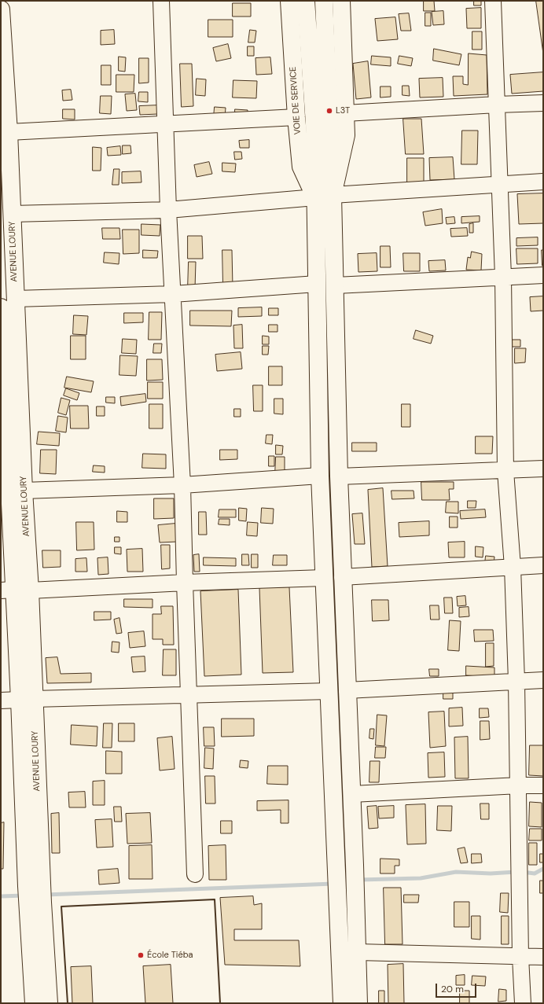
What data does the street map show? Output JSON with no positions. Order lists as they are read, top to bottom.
{
  "streets": {
    "main road": ["VOIE DE SERVICE", "AVENUE LOURY"]
  },
  "places": ["L3T", "École Tiéba"],
  "scale_bar": "20 m"
}
